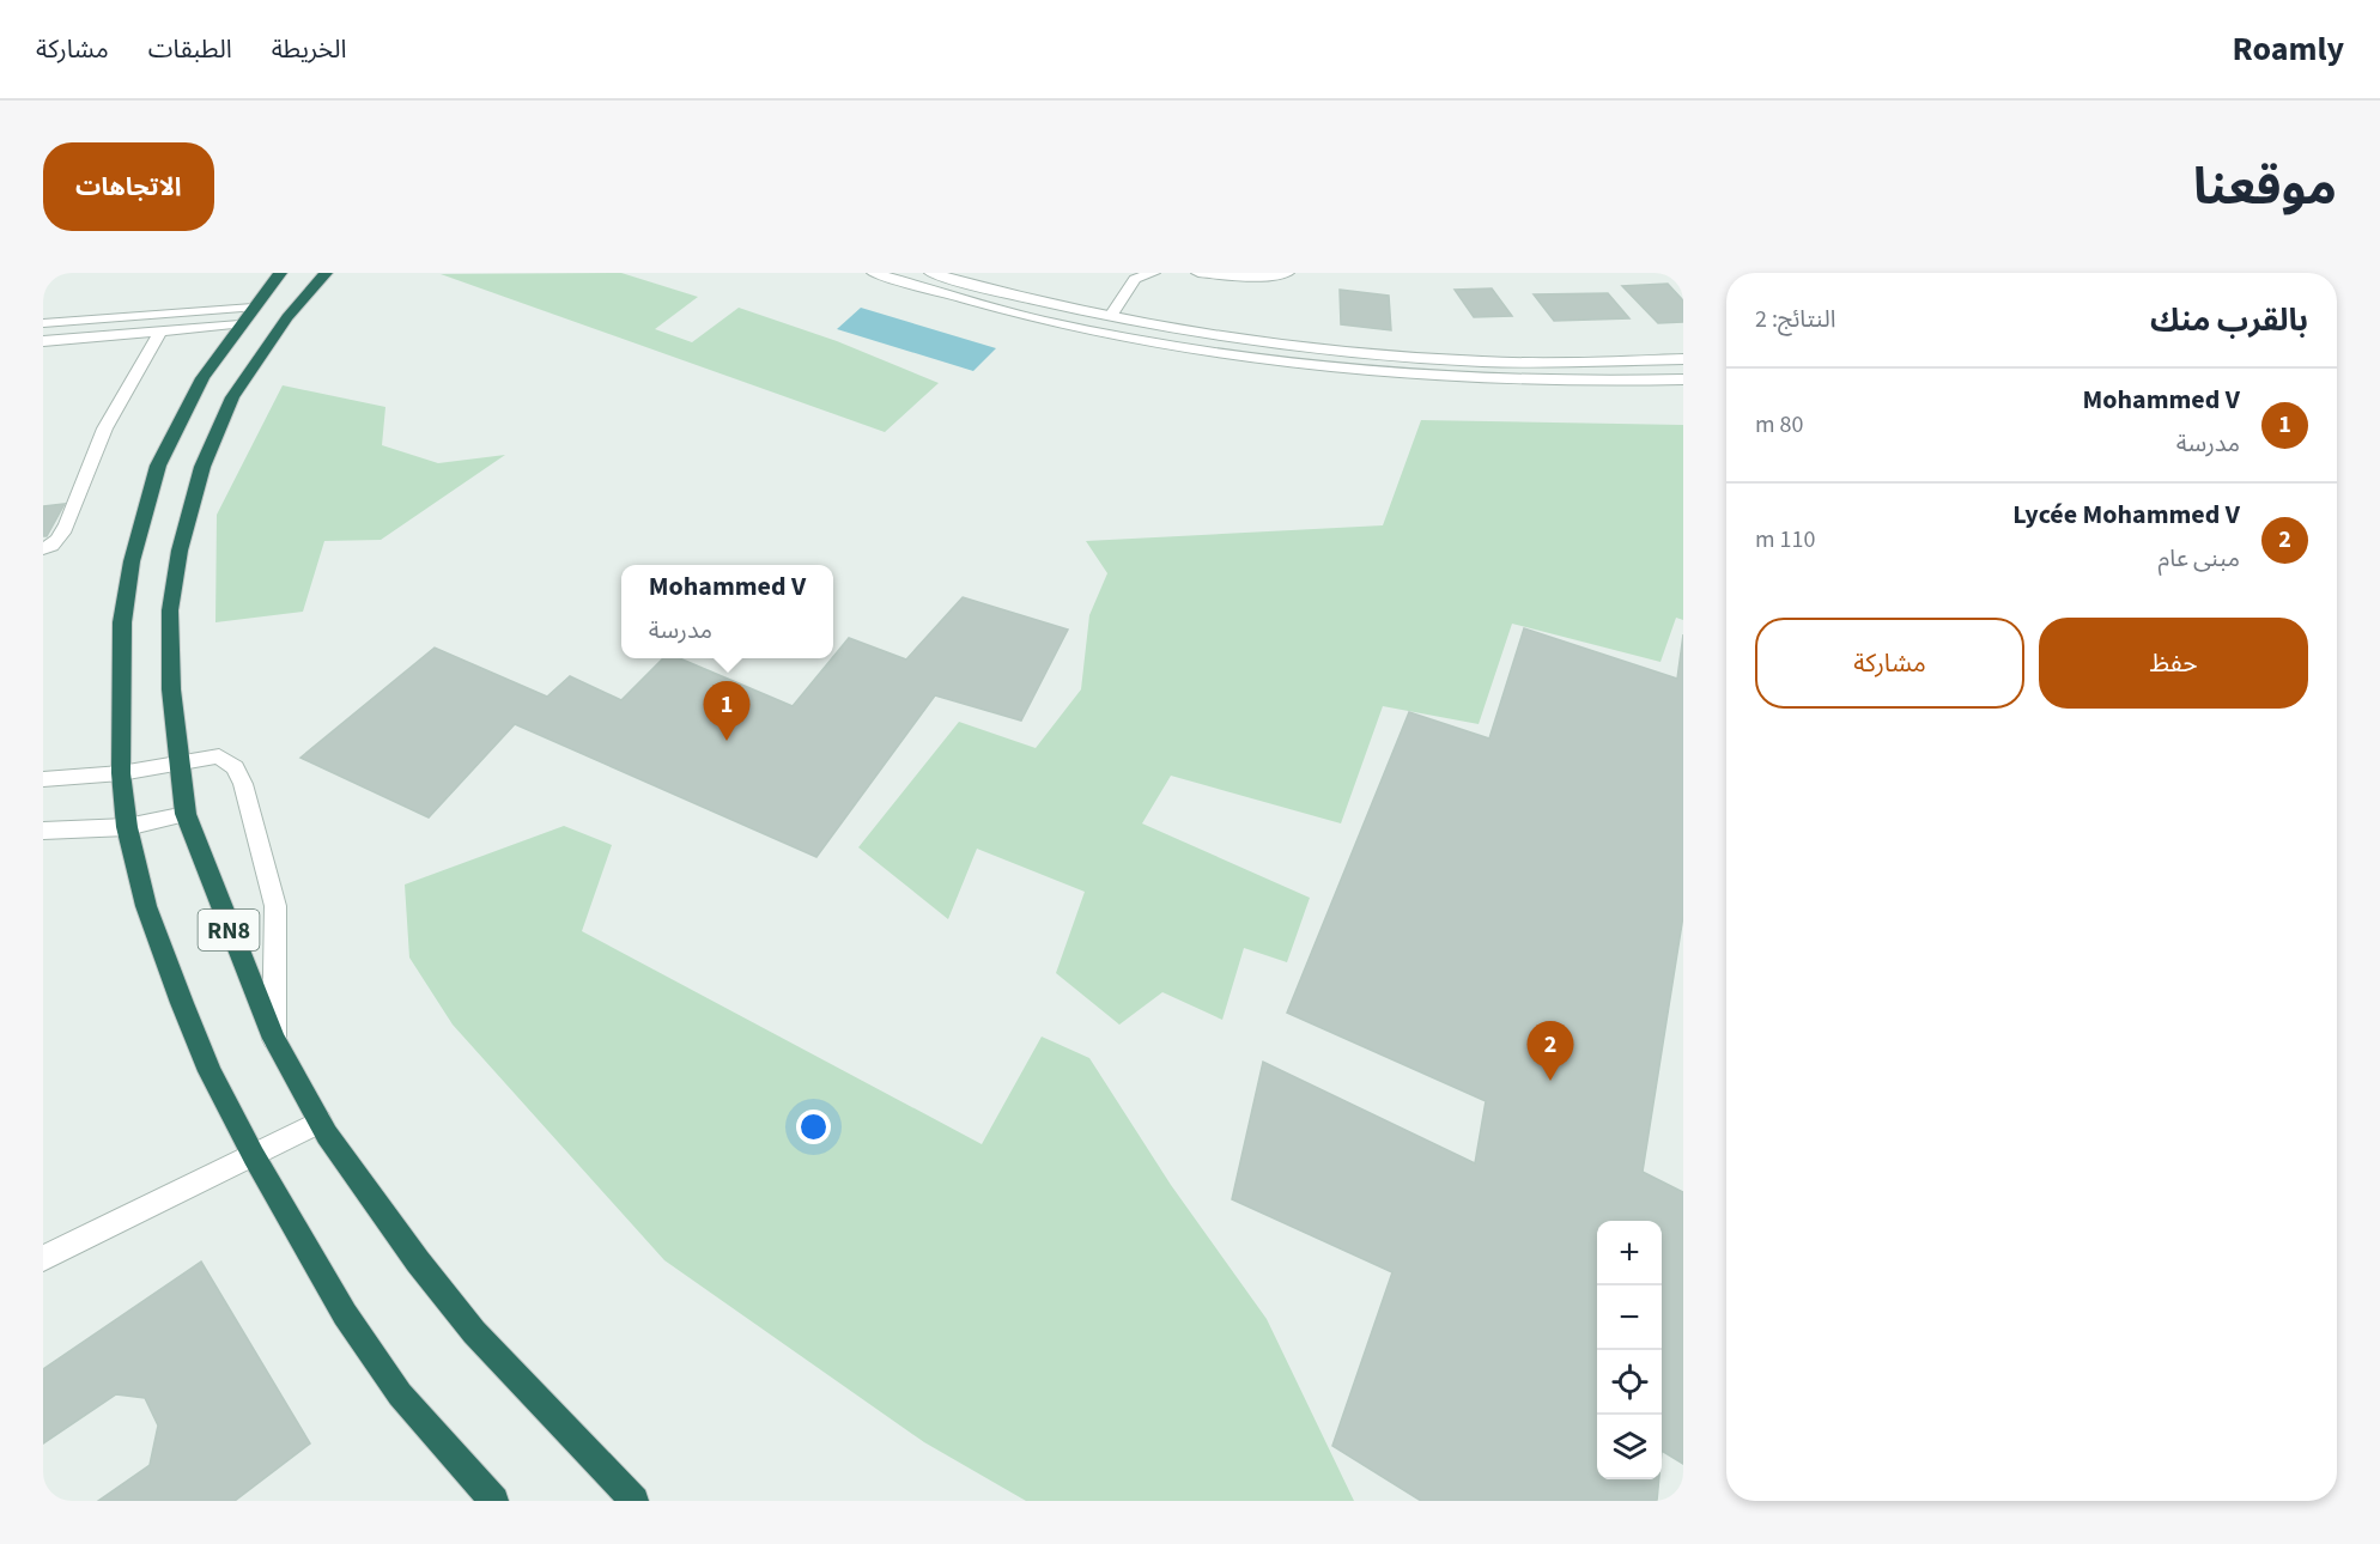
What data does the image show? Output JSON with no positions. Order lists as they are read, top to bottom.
{
  "streets": {
    "highway": ["RN8"]
  },
  "page": {
    "header": "Roamly",
    "nav": ["الخريطة", "الطبقات", "مشاركة"],
    "title": "موقعنا",
    "buttons": [
      "الاتجاهات",
      ["حفظ", "مشاركة"]
    ],
    "heading": ["بالقرب منك", "النتائج: 2"],
    "list": [
      {
        "mark": "1",
        "name": "Mohammed V",
        "note": "مدرسة",
        "value": "80 m"
      },
      {
        "mark": "2",
        "name": "Lycée Mohammed V",
        "note": "مبنى عام",
        "value": "110 m"
      }
    ],
    "popup": ["Mohammed V", "مدرسة"],
    "pins": ["1", "2"],
    "map_buttons": ["+", "−"]
  }
}
